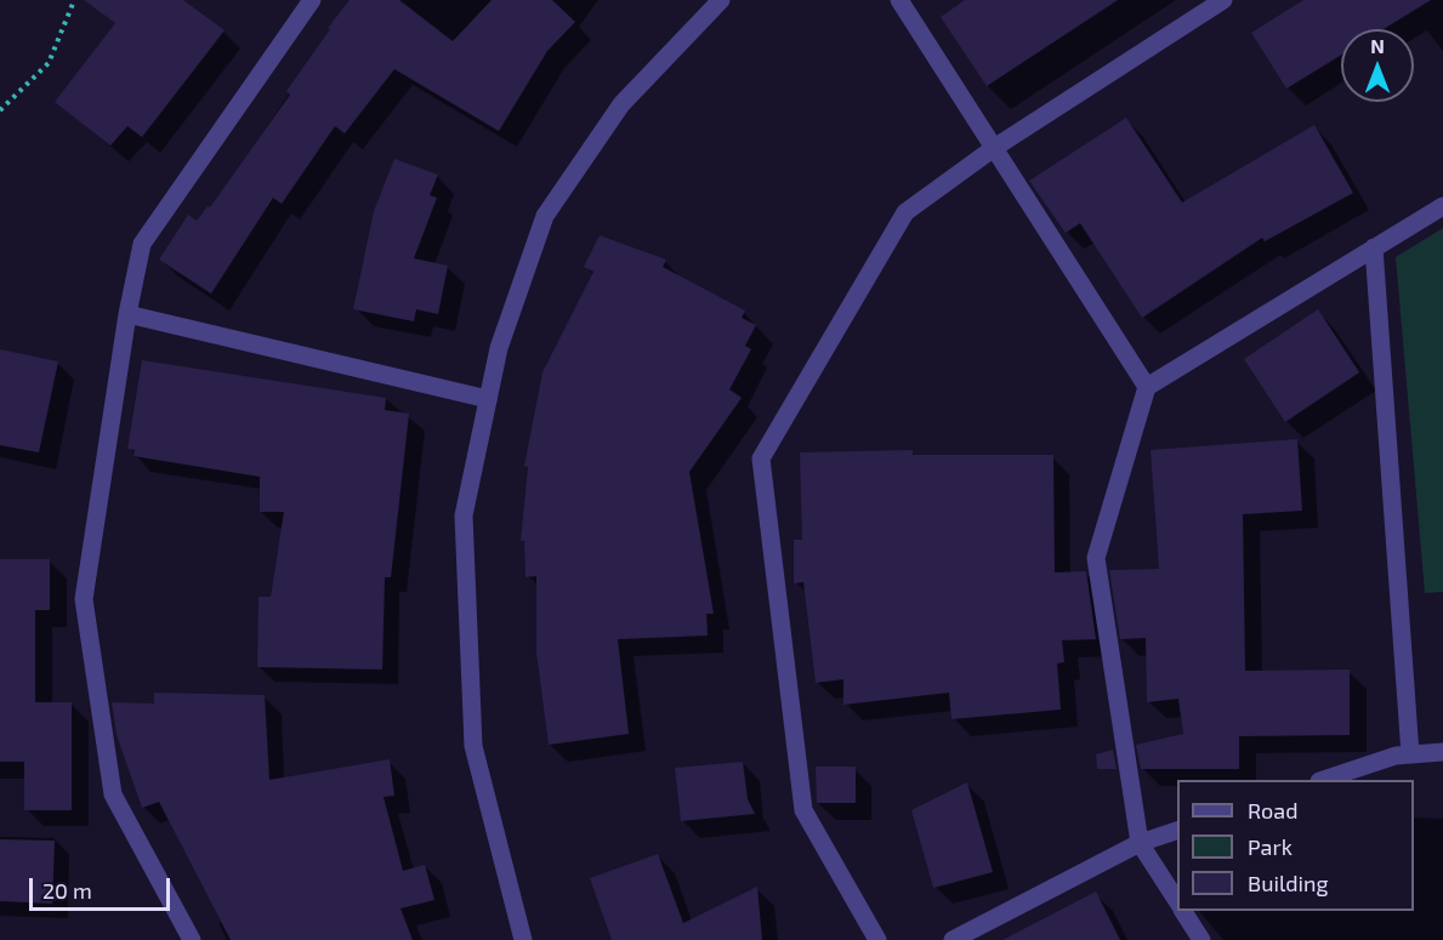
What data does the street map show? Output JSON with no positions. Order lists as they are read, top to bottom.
{
  "legend": ["Road", "Park", "Building"],
  "scale_bar": "20 m",
  "north": "top"
}
